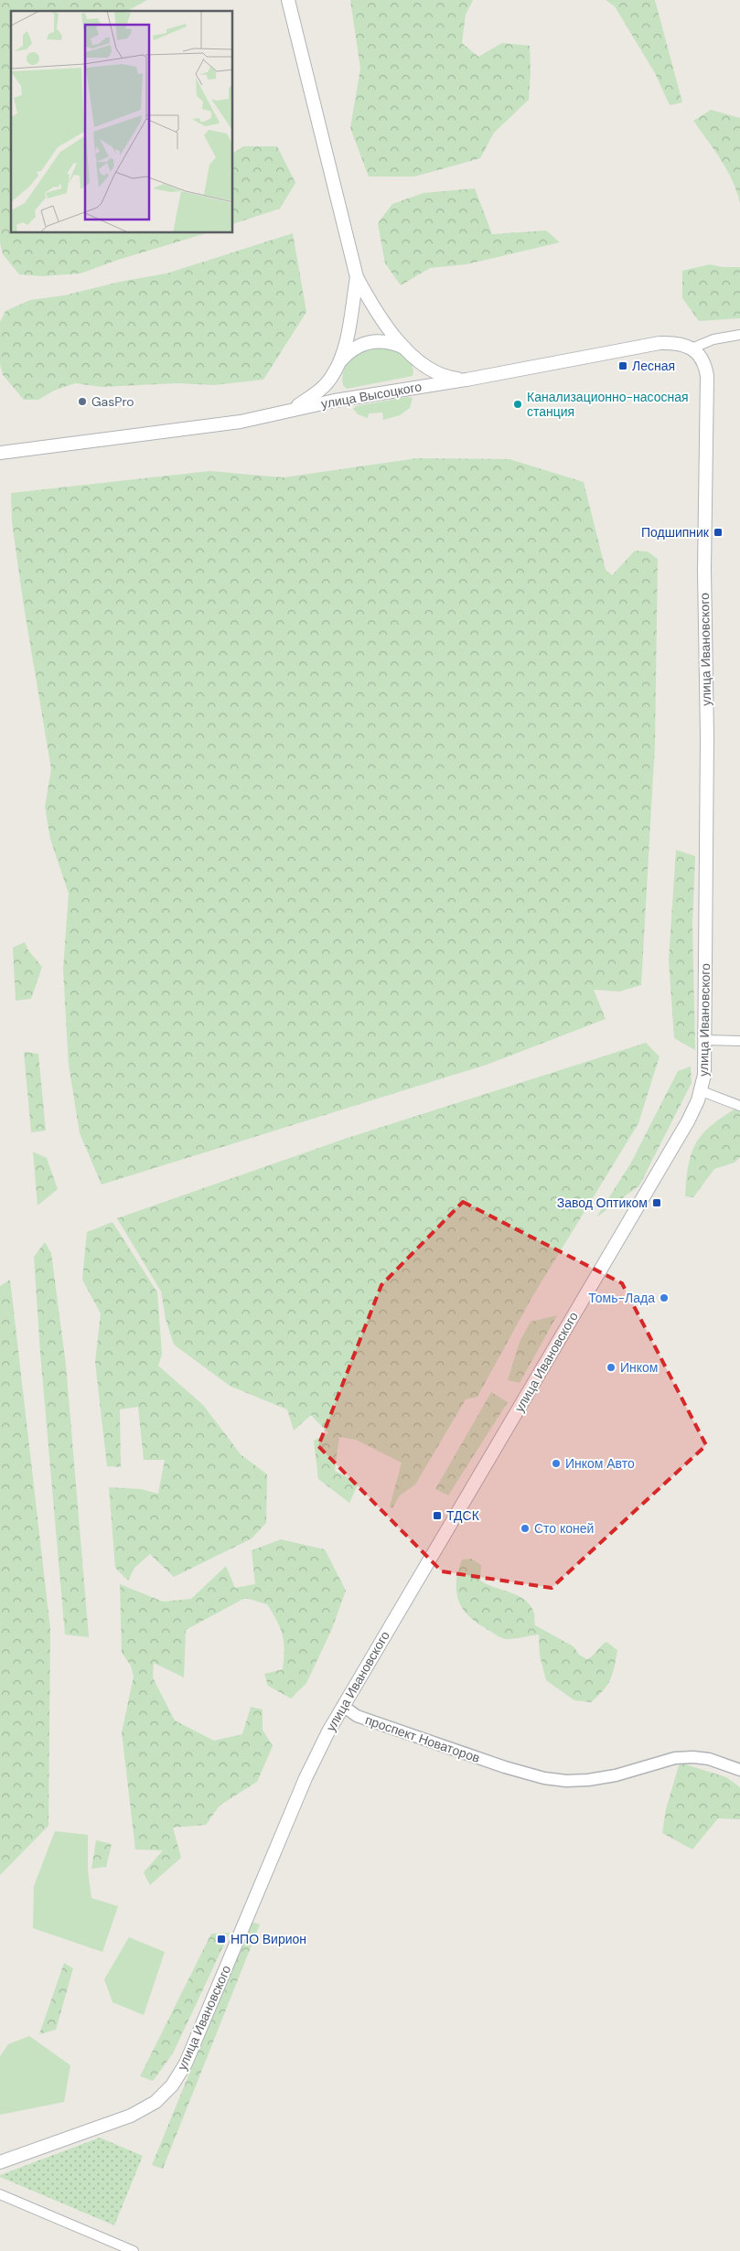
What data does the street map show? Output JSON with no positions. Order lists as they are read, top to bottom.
{
  "streets": {
    "main road": ["улица Высоцкого", "улица Ивановского"],
    "street": ["проспект Новаторов"]
  },
  "crossings": [
    ["улица Высоцкого", "улица Ивановского"],
    ["улица Ивановского", "проспект Новаторов"]
  ],
  "places": {
    "transit": [
      "Лесная",
      "Подшипник",
      "Завод Оптиком",
      "ТДСК",
      "НПО Вирион"
    ],
    "other": [
      "GasPro",
      "Канализационно-насосная станция",
      "Томь-Лада",
      "Инком",
      "Инком Авто",
      "Сто коней"
    ]
  }
}
